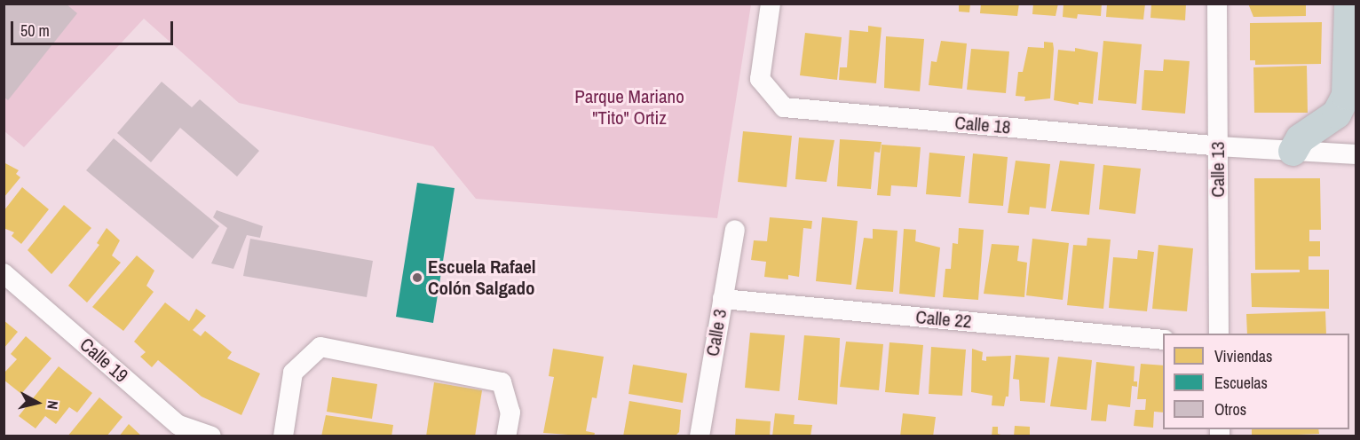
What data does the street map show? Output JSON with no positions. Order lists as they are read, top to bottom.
{
  "streets": {
    "street": [
      "Calle 18",
      "Calle 13",
      "Calle 22",
      "Calle 3",
      "Calle 19"
    ]
  },
  "crossings": [
    ["Calle 18", "Calle 13"],
    ["Calle 22", "Calle 3"]
  ],
  "parks": ["Parque Mariano \"Tito\" Ortiz"],
  "places": ["Escuela Rafael Colón Salgado"],
  "legend": ["Viviendas", "Escuelas", "Otros"],
  "scale_bar": "50 m",
  "north": "right"
}
